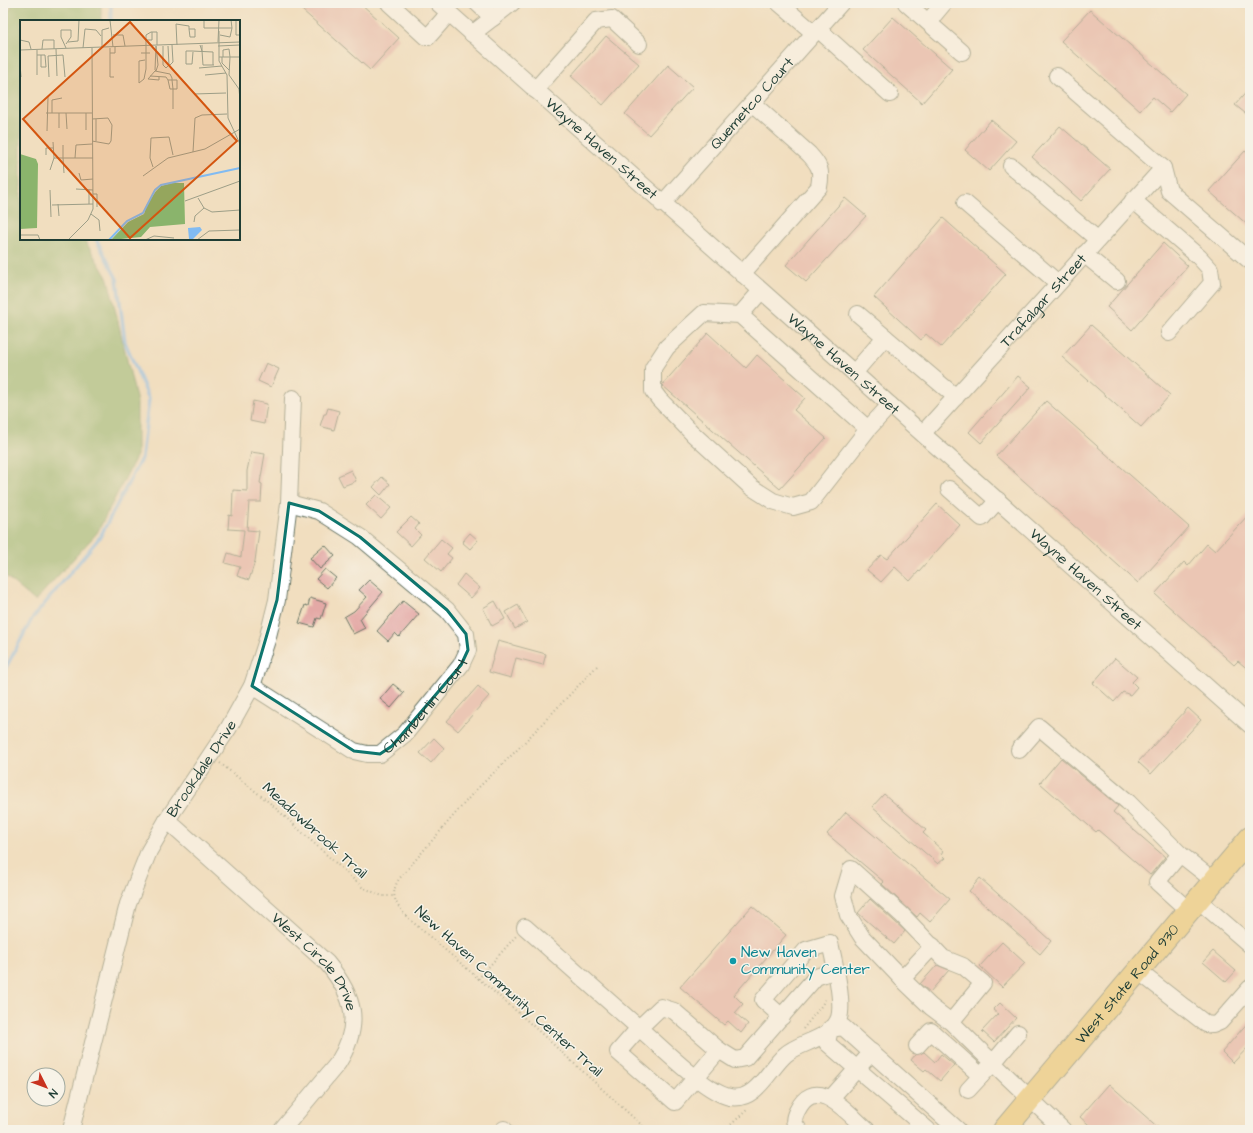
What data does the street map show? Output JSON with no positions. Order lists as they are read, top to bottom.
{
  "streets": {
    "highway": ["West State Road 930"],
    "street": [
      "Quemetco Court",
      "Wayne Haven Street",
      "Trafalgar Street",
      "Chamberlin Court",
      "Brookdale Drive",
      "West Circle Drive"
    ],
    "path": ["Meadowbrook Trail", "New Haven Community Center Trail"]
  },
  "crossings": [
    ["Quemetco Court", "Wayne Haven Street"],
    ["Wayne Haven Street", "Trafalgar Street"],
    ["Chamberlin Court", "Brookdale Drive"],
    ["Brookdale Drive", "West Circle Drive"],
    ["Meadowbrook Trail", "New Haven Community Center Trail"]
  ],
  "places": ["New Haven Community Center"],
  "north": "bottom right"
}
